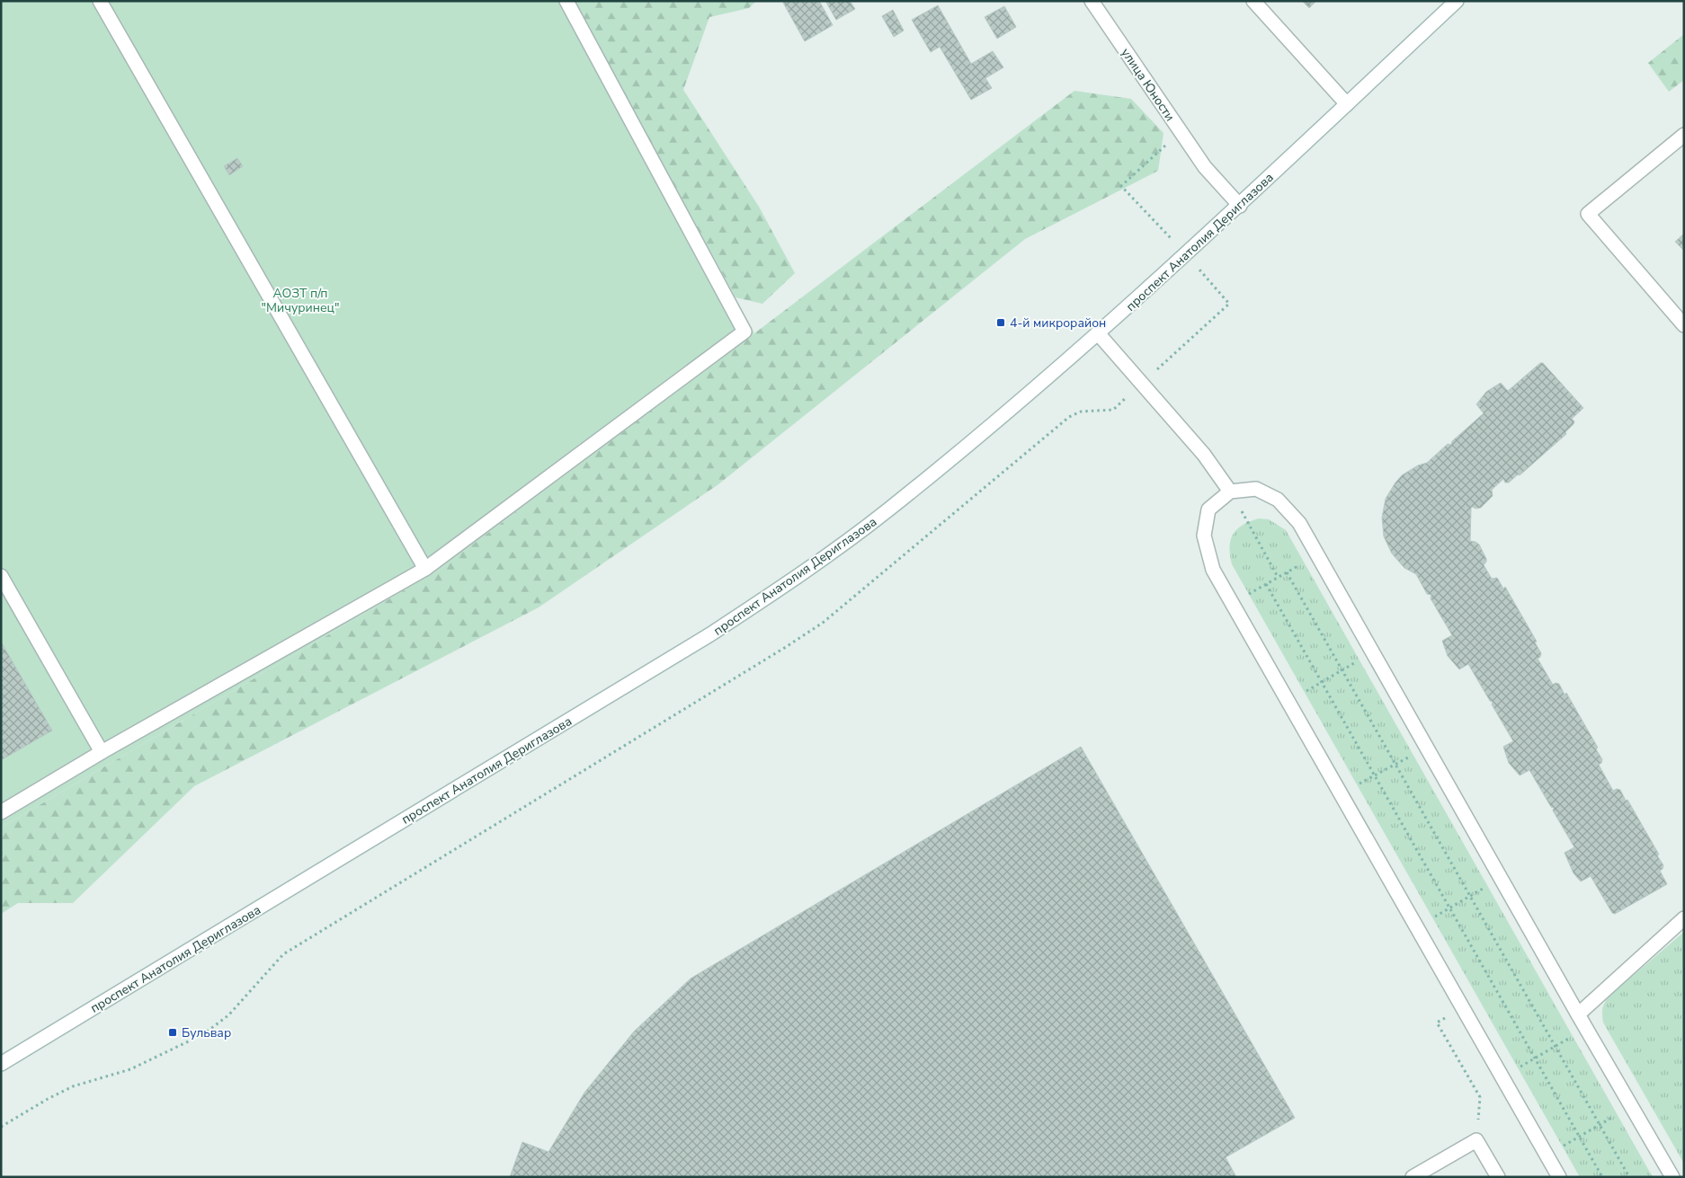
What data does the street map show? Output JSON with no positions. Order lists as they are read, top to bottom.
{
  "streets": {
    "street": ["улица Юности", "проспект Анатолия Дериглазова"]
  },
  "crossings": [
    ["улица Юности", "проспект Анатолия Дериглазова"]
  ],
  "parks": ["АОЗТ п/п \"Мичуринец\""],
  "places": {
    "transit": ["4-й микрорайон", "Бульвар"]
  }
}
